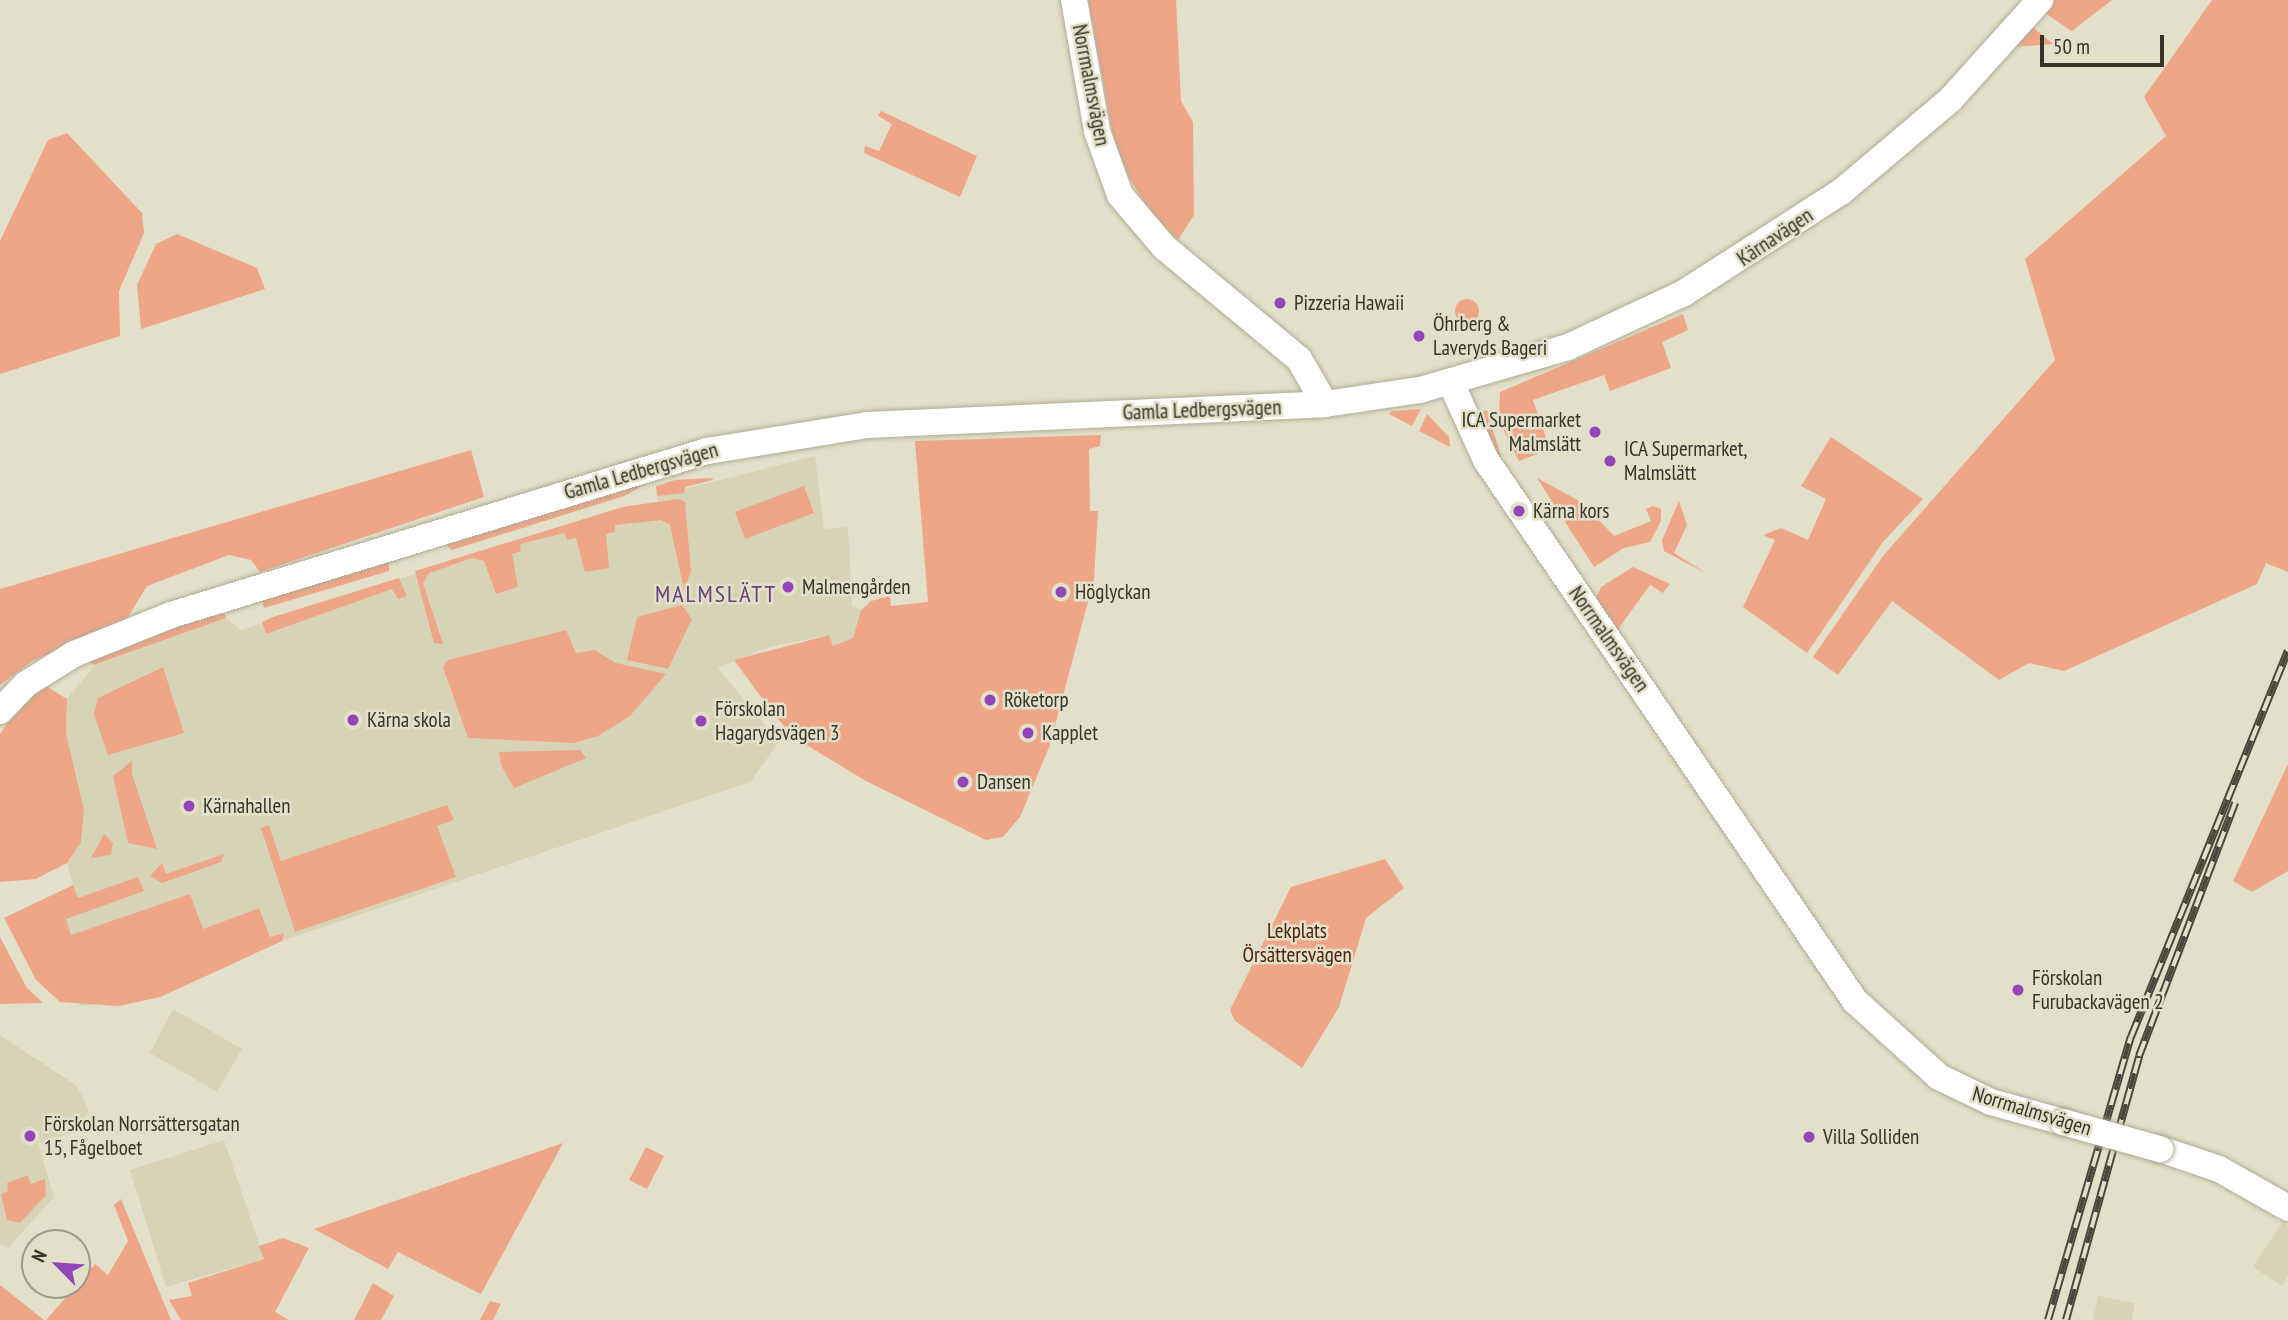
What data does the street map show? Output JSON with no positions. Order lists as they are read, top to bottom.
{
  "streets": {
    "street": ["Norrmalmsvägen", "Kärnavägen", "Gamla Ledbergsvägen"]
  },
  "crossings": [
    ["Norrmalmsvägen", "Kärnavägen"],
    ["Norrmalmsvägen", "Gamla Ledbergsvägen"]
  ],
  "districts": ["MALMSLÄTT"],
  "parks": ["Lekplats Örsättersvägen"],
  "places": [
    "Pizzeria Hawaii",
    "Öhrberg & Laveryds Bageri",
    "ICA Supermarket Malmslätt",
    "ICA Supermarket, Malmslätt",
    "Kärna kors",
    "Malmengården",
    "Höglyckan",
    "Röketorp",
    "Kärna skola",
    "Förskolan Hagarydsvägen 3",
    "Kapplet",
    "Dansen",
    "Kärnahallen",
    "Förskolan Furubackavägen 2",
    "Förskolan Norrsättersgatan 15, Fågelboet",
    "Villa Solliden"
  ],
  "scale_bar": "50 m",
  "north": "top left"
}
